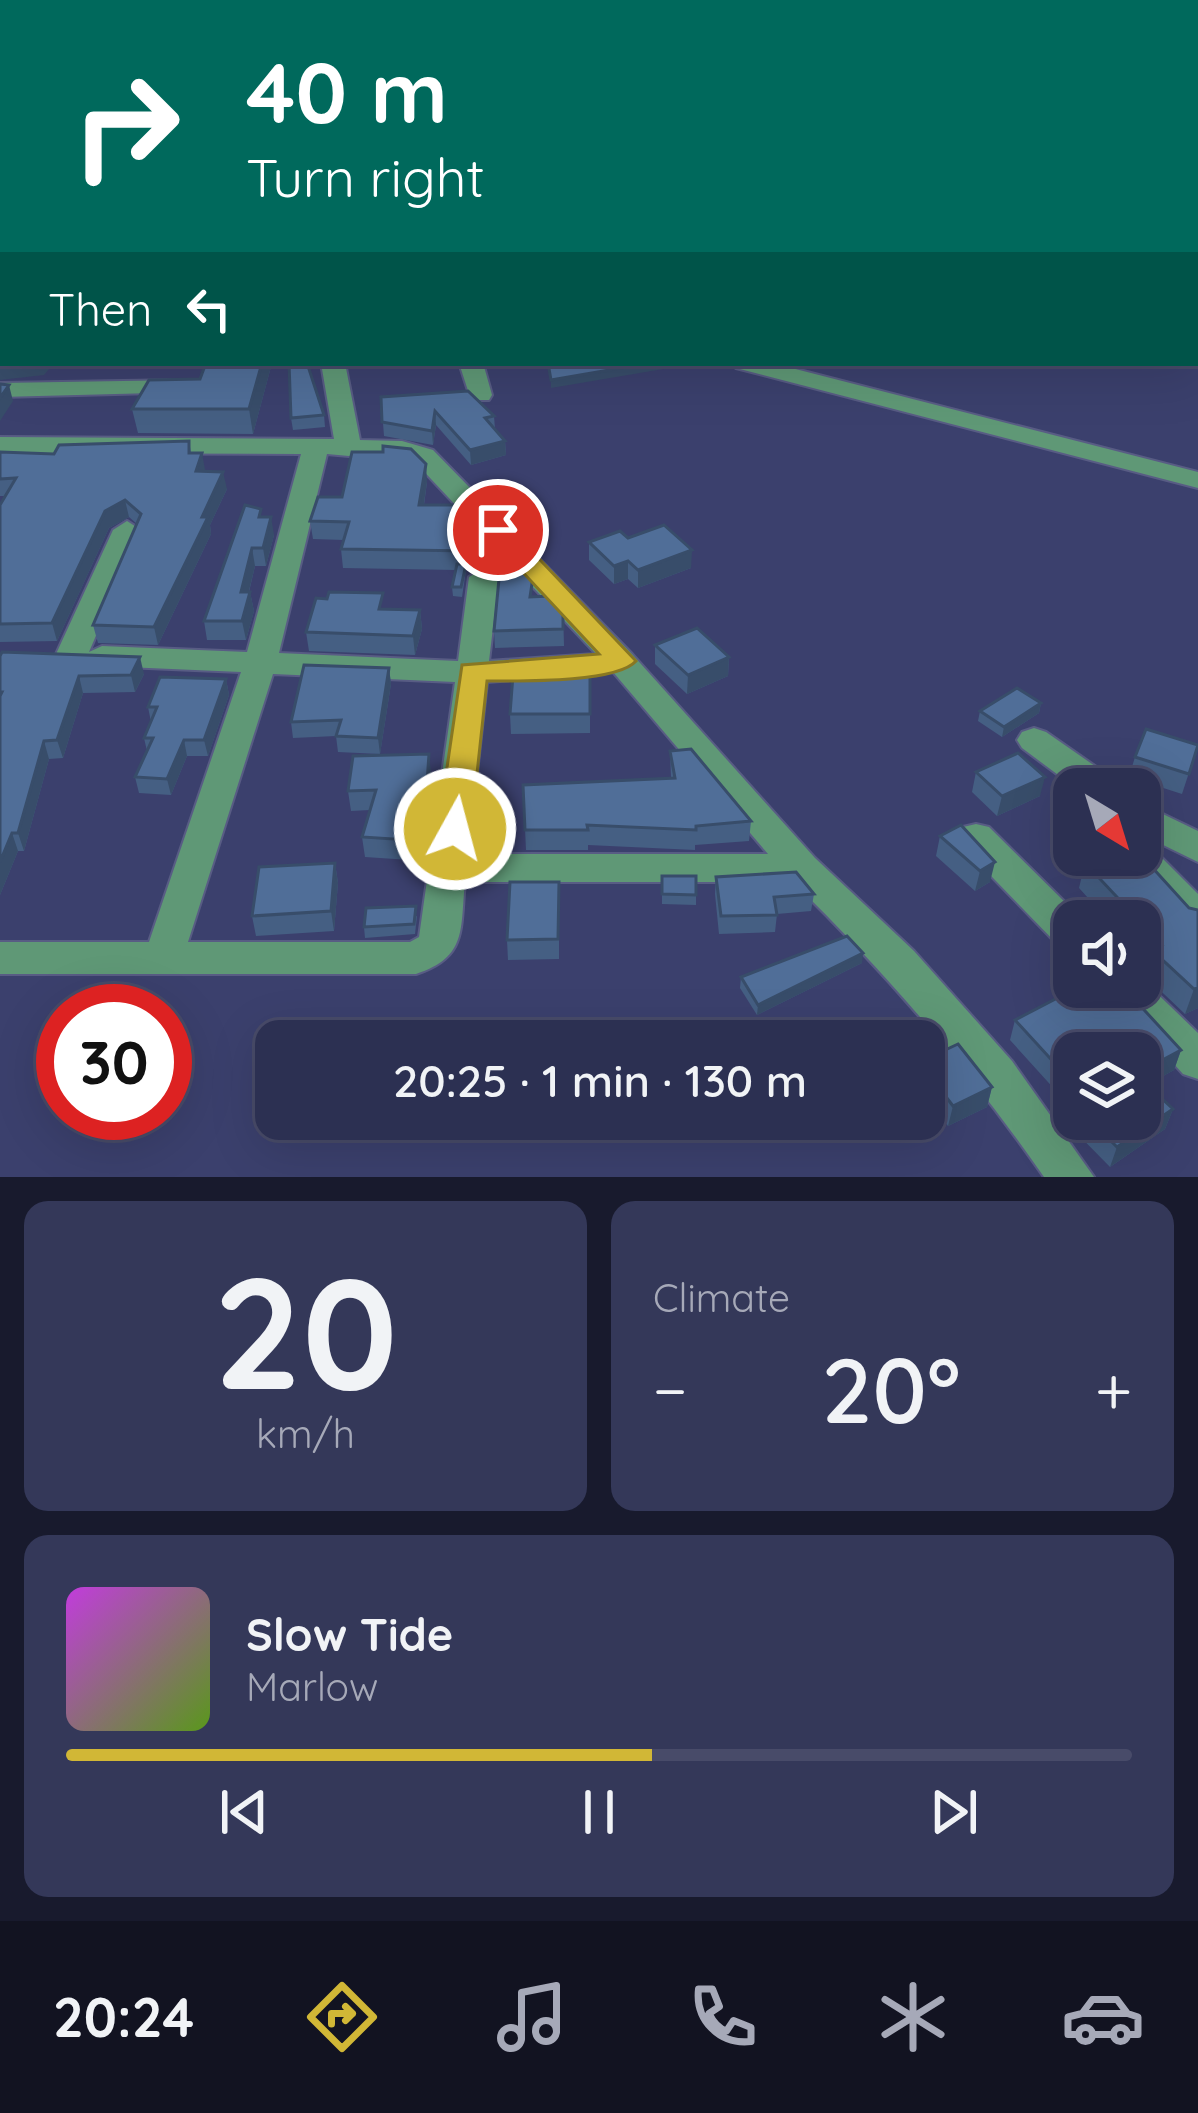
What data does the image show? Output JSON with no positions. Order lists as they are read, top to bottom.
{
  "north": "bottom right",
  "page": {
    "turn": ["40 m", "Turn right"],
    "then": "Then",
    "limit": "30",
    "trip": "20:25 · 1 min · 130 m",
    "tile": [
      ["20", "km/h"],
      "Climate"
    ],
    "heat": ["−", "20°", "+"],
    "song": ["Slow Tide", "Marlow"],
    "tabs": "20:24"
  }
}
